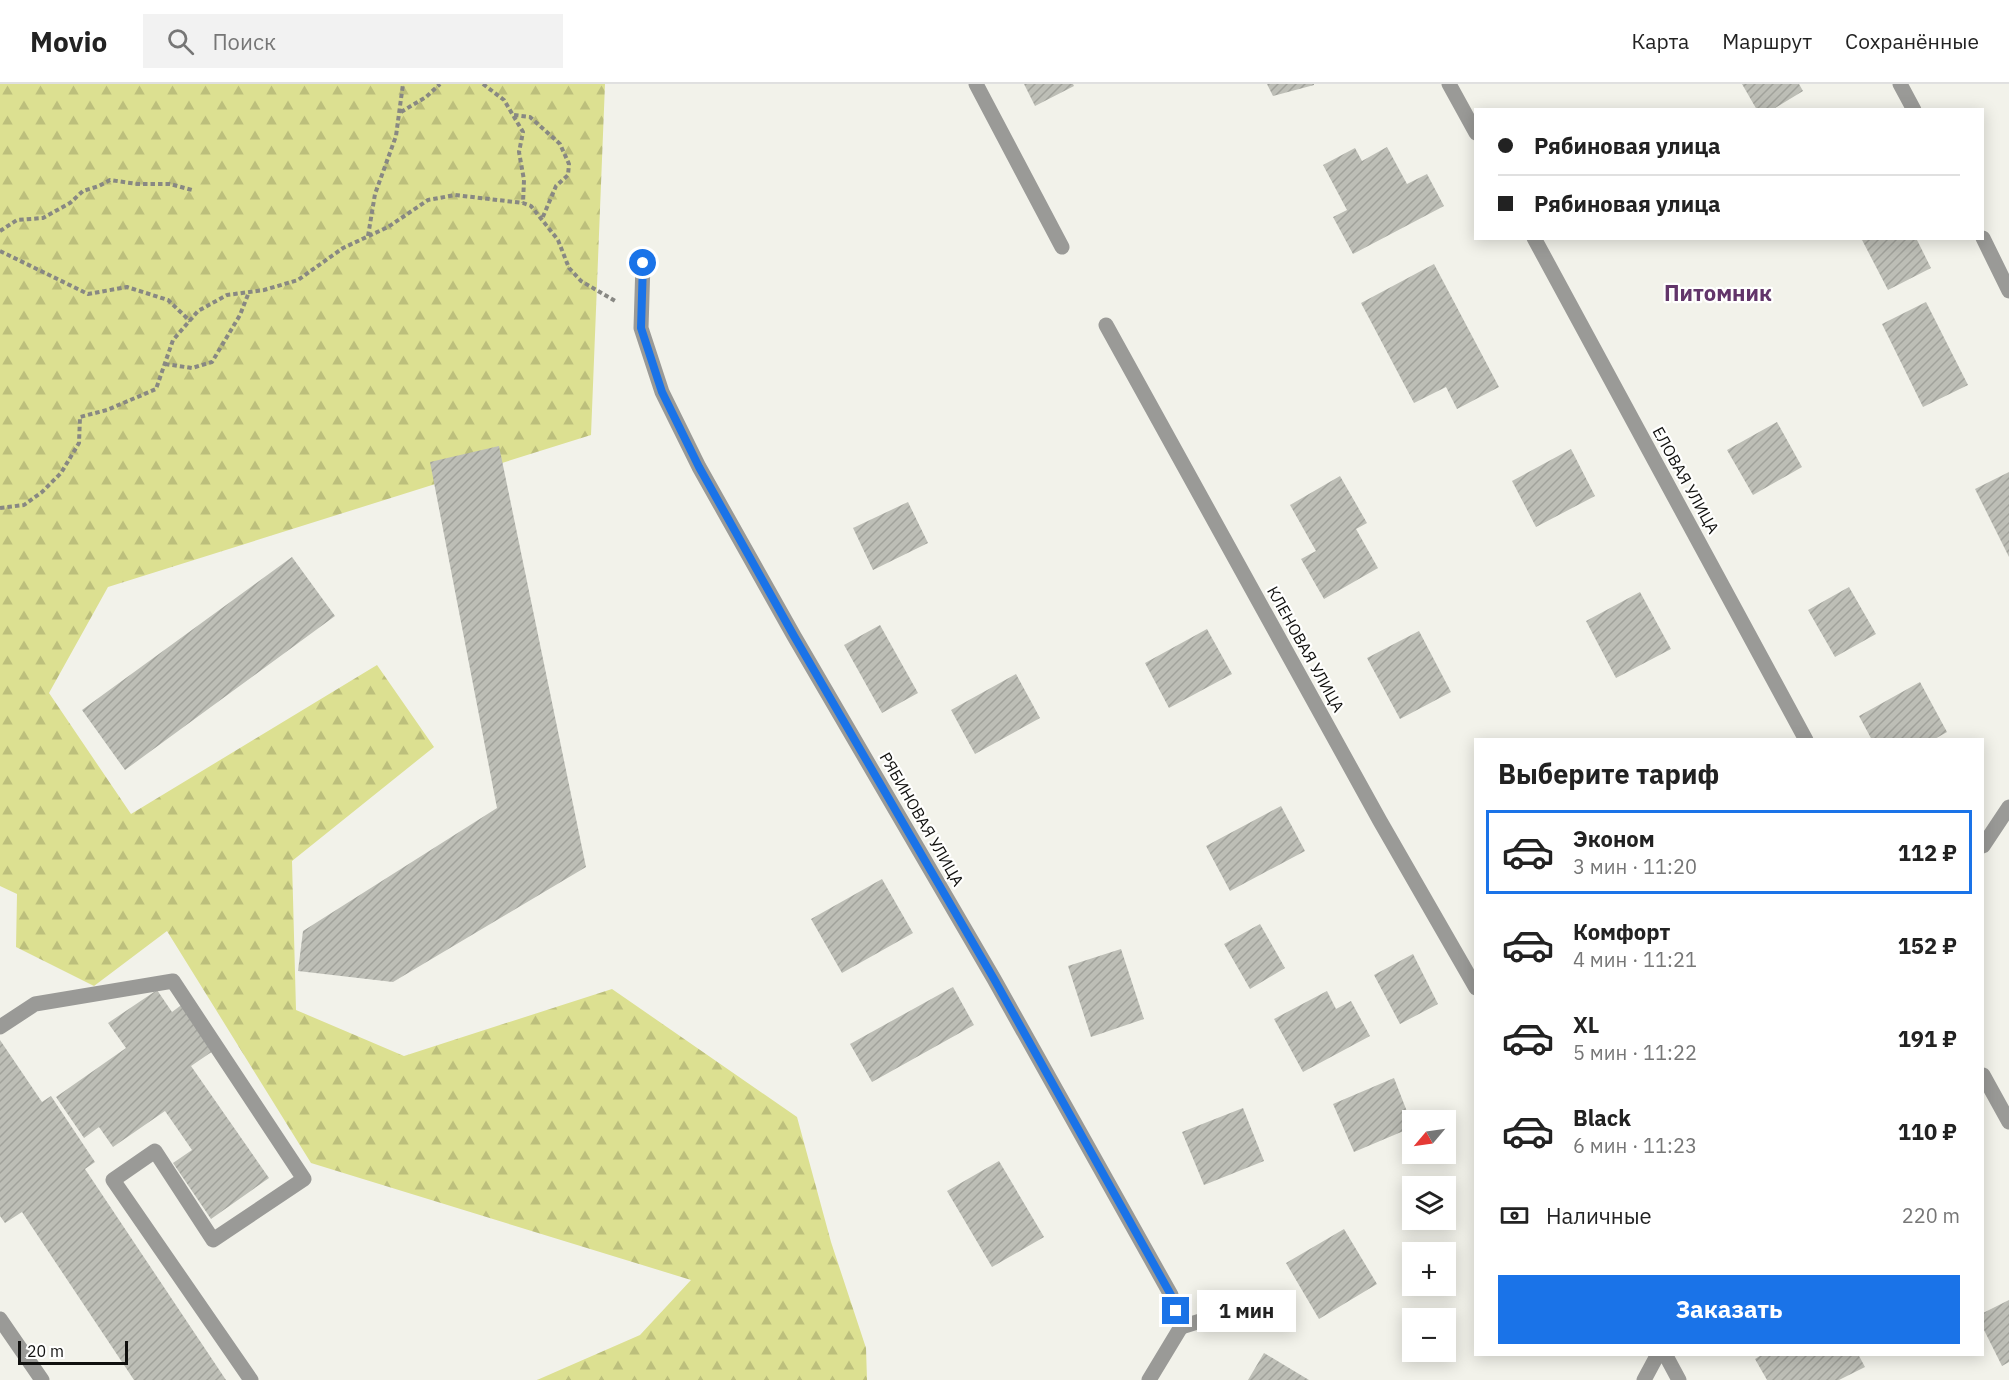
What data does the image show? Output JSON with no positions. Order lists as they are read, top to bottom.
{
  "streets": {
    "street": ["ЕЛОВАЯ УЛИЦА", "КЛЕНОВАЯ УЛИЦА", "РЯБИНОВАЯ УЛИЦА"]
  },
  "districts": ["Питомник"],
  "scale_bar": "20 m",
  "north": "bottom left",
  "page": {
    "header": "Movio",
    "search": "Поиск",
    "nav": ["Карта", "Маршрут", "Сохранённые"],
    "banner": ["Рябиновая улица", "Рябиновая улица"],
    "heading": "Выберите тариф",
    "list": [
      {
        "name": "Эконом",
        "note": "3 мин · 11:20",
        "value": "112 ₽"
      },
      {
        "name": "Комфорт",
        "note": "4 мин · 11:21",
        "value": "152 ₽"
      },
      {
        "name": "XL",
        "note": "5 мин · 11:22",
        "value": "191 ₽"
      },
      {
        "name": "Black",
        "note": "6 мин · 11:23",
        "value": "110 ₽"
      }
    ],
    "map_buttons": ["+", "−"],
    "pay": ["Наличные", "220 m"],
    "buttons": "Заказать",
    "bubble": "1 мин",
    "scale": "20 m"
  }
}
